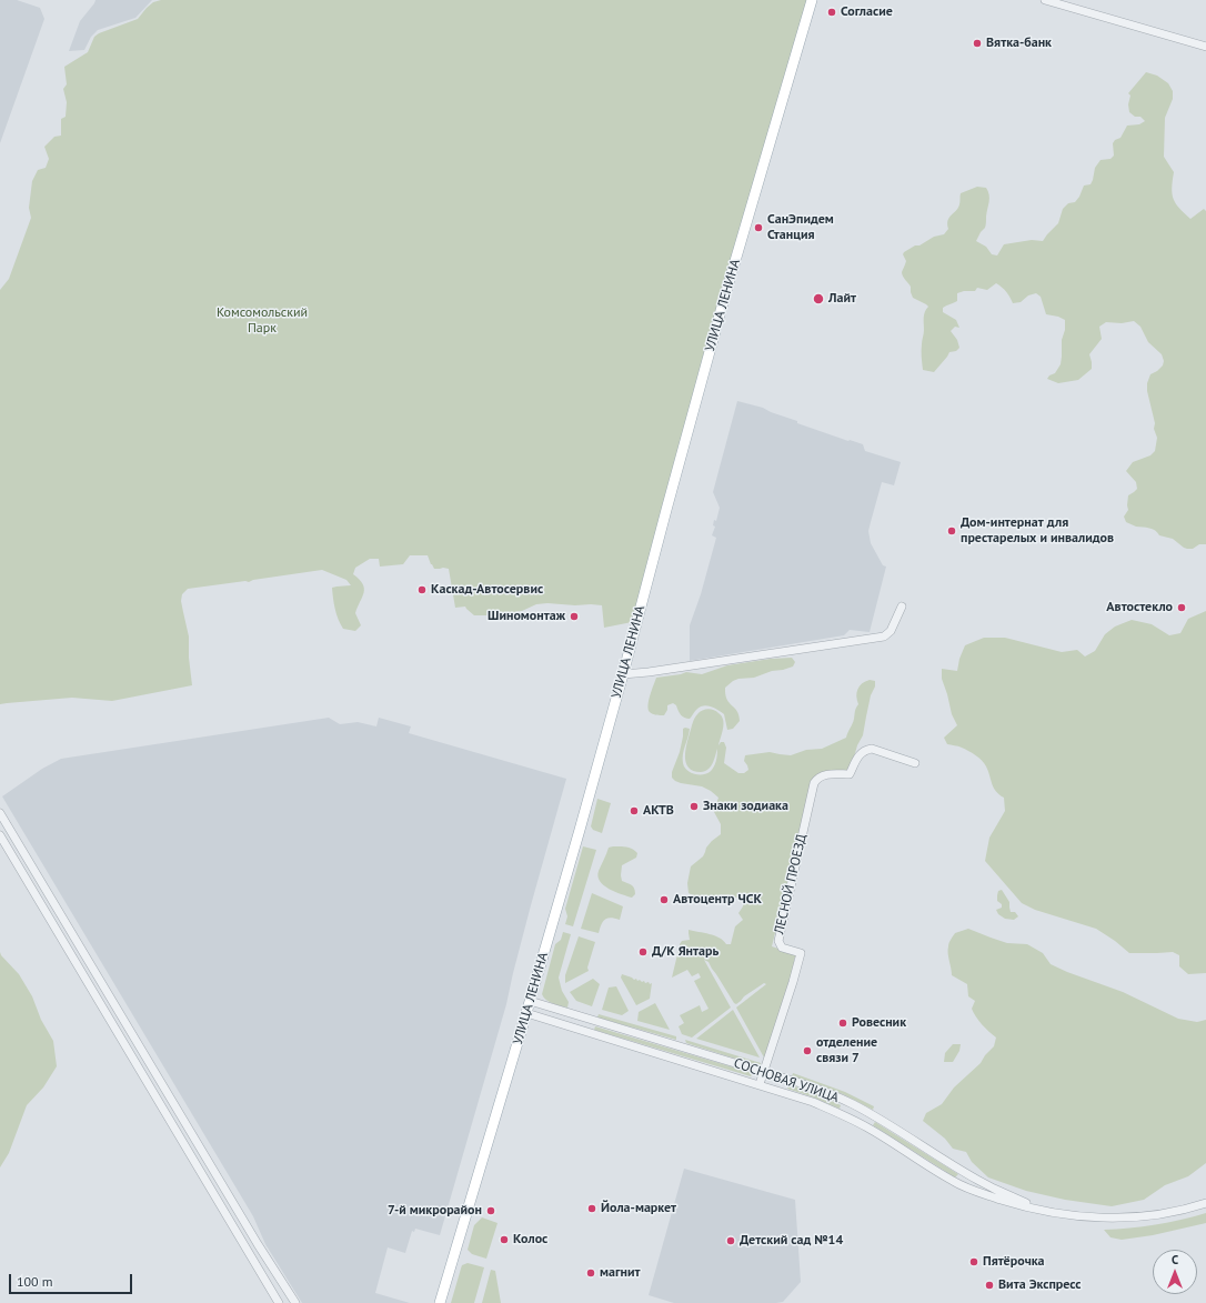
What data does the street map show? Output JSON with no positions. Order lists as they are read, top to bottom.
{
  "streets": {
    "main road": ["УЛИЦА ЛЕНИНА"],
    "street": ["ЛЕСНОЙ ПРОЕЗД", "СОСНОВАЯ УЛИЦА"]
  },
  "crossings": [
    ["УЛИЦА ЛЕНИНА", "СОСНОВАЯ УЛИЦА"],
    ["ЛЕСНОЙ ПРОЕЗД", "СОСНОВАЯ УЛИЦА"]
  ],
  "parks": ["Комсомольский Парк"],
  "places": [
    "Согласие",
    "Вятка-банк",
    "СанЭпидем Станция",
    "Лайт",
    "Дом-интернат для престарелых и инвалидов",
    "Каскад-Автосервис",
    "Автостекло",
    "Шиномонтаж",
    "Знаки зодиака",
    "АКТВ",
    "Автоцентр ЧСК",
    "Д/К Янтарь",
    "Ровесник",
    "отделение связи 7",
    "Йола-маркет",
    "7-й микрорайон",
    "Колос",
    "Детский сад №14",
    "Пятёрочка",
    "магнит",
    "Вита Экспресс"
  ],
  "scale_bar": "100 m",
  "north": "top"
}
